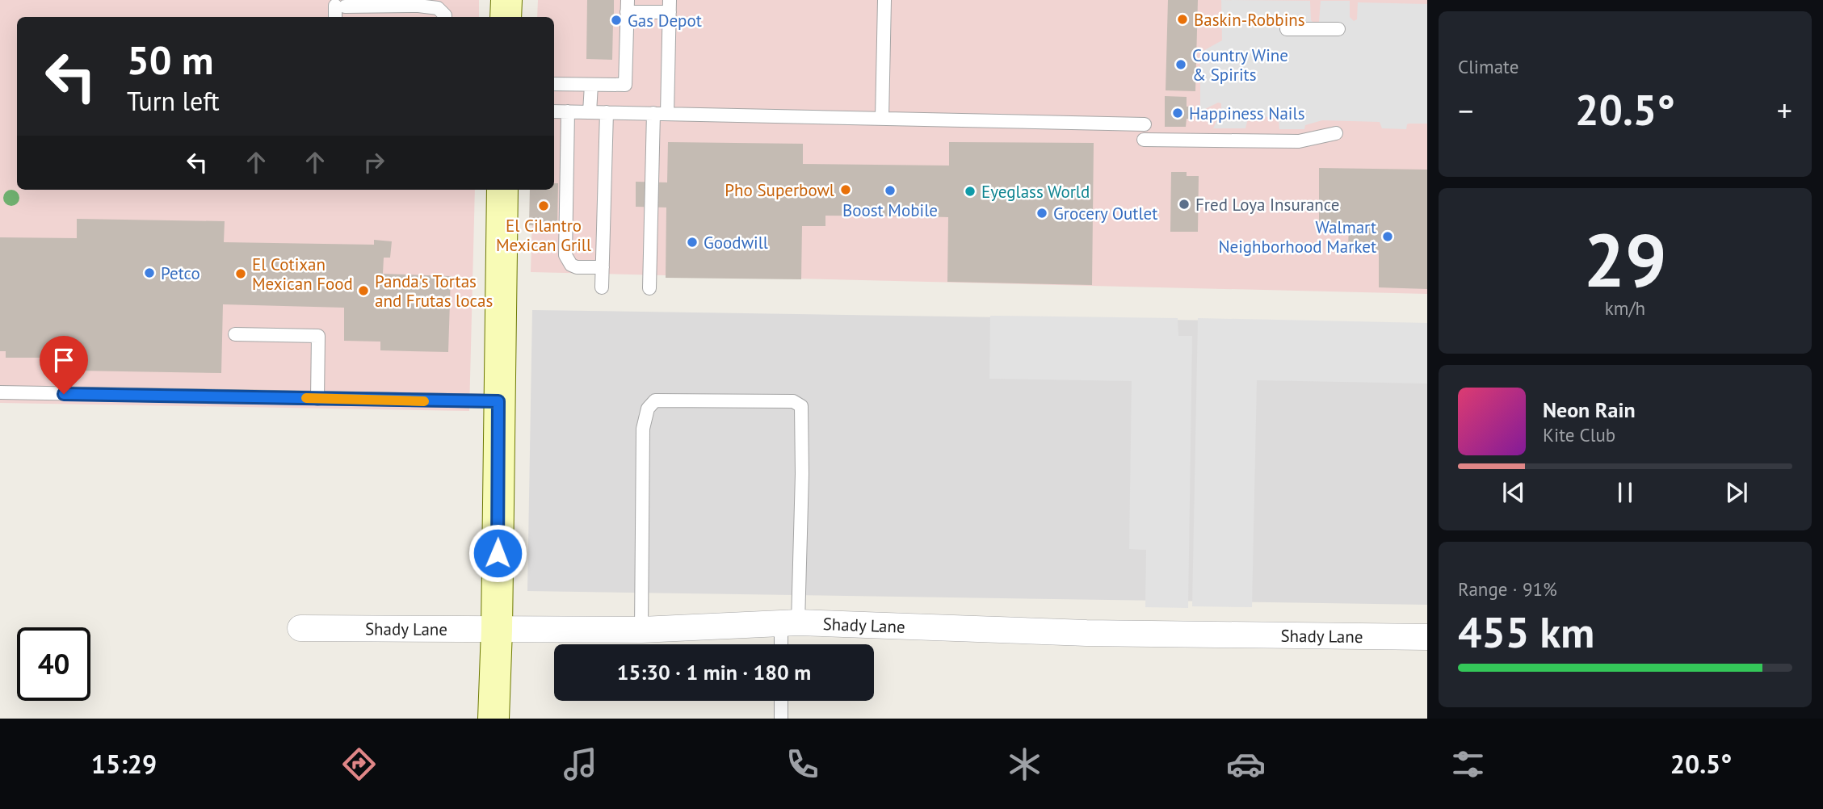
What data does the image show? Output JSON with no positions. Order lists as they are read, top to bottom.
{
  "streets": {
    "street": ["Shady Lane"]
  },
  "places": [
    "Baskin-Robbins",
    "Gas Depot",
    "Country Wine & Spirits",
    "Happiness Nails",
    "Pho Superbowl",
    "Boost Mobile",
    "Eyeglass World",
    "Fred Loya Insurance",
    "El Cilantro Mexican Grill",
    "Grocery Outlet",
    "Walmart Neighborhood Market",
    "Goodwill",
    "Petco",
    "El Cotixan Mexican Food",
    "Panda's Tortas and Frutas locas"
  ],
  "page": {
    "tile": [
      "Climate",
      ["29", "km/h"],
      ["Range · 91%", "455 km"]
    ],
    "turn": ["50 m", "Turn left"],
    "heat": ["−", "20.5°", "+"],
    "song": ["Neon Rain", "Kite Club"],
    "limit": "40",
    "trip": "15:30 · 1 min · 180 m",
    "tabs": ["15:29", "20.5°"]
  }
}
